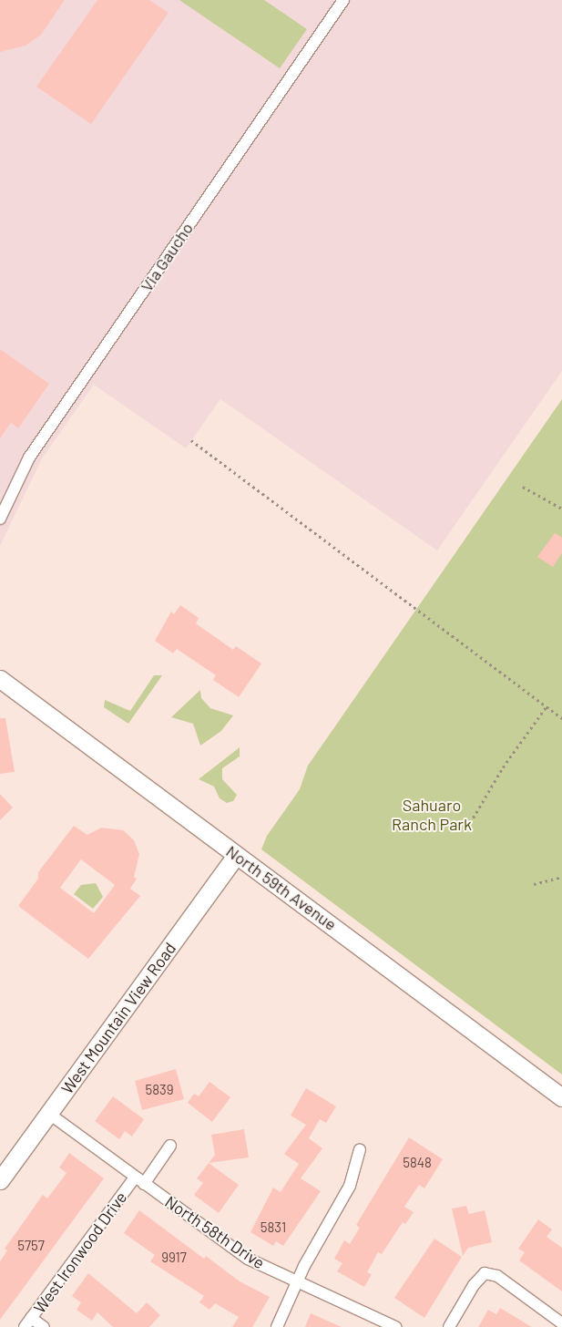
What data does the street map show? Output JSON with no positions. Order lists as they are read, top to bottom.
{
  "streets": {
    "main road": ["North 59th Avenue", "West Mountain View Road"],
    "street": ["Via Gaucho", "North 58th Drive", "West Ironwood Drive"]
  },
  "crossings": [
    ["North 59th Avenue", "West Mountain View Road"],
    ["West Mountain View Road", "North 58th Drive"],
    ["North 58th Drive", "West Ironwood Drive"]
  ],
  "parks": ["Sahuaro Ranch Park"],
  "house_numbers": [
    "5839",
    "5848",
    "5831",
    "5757",
    "9917"
  ]
}
